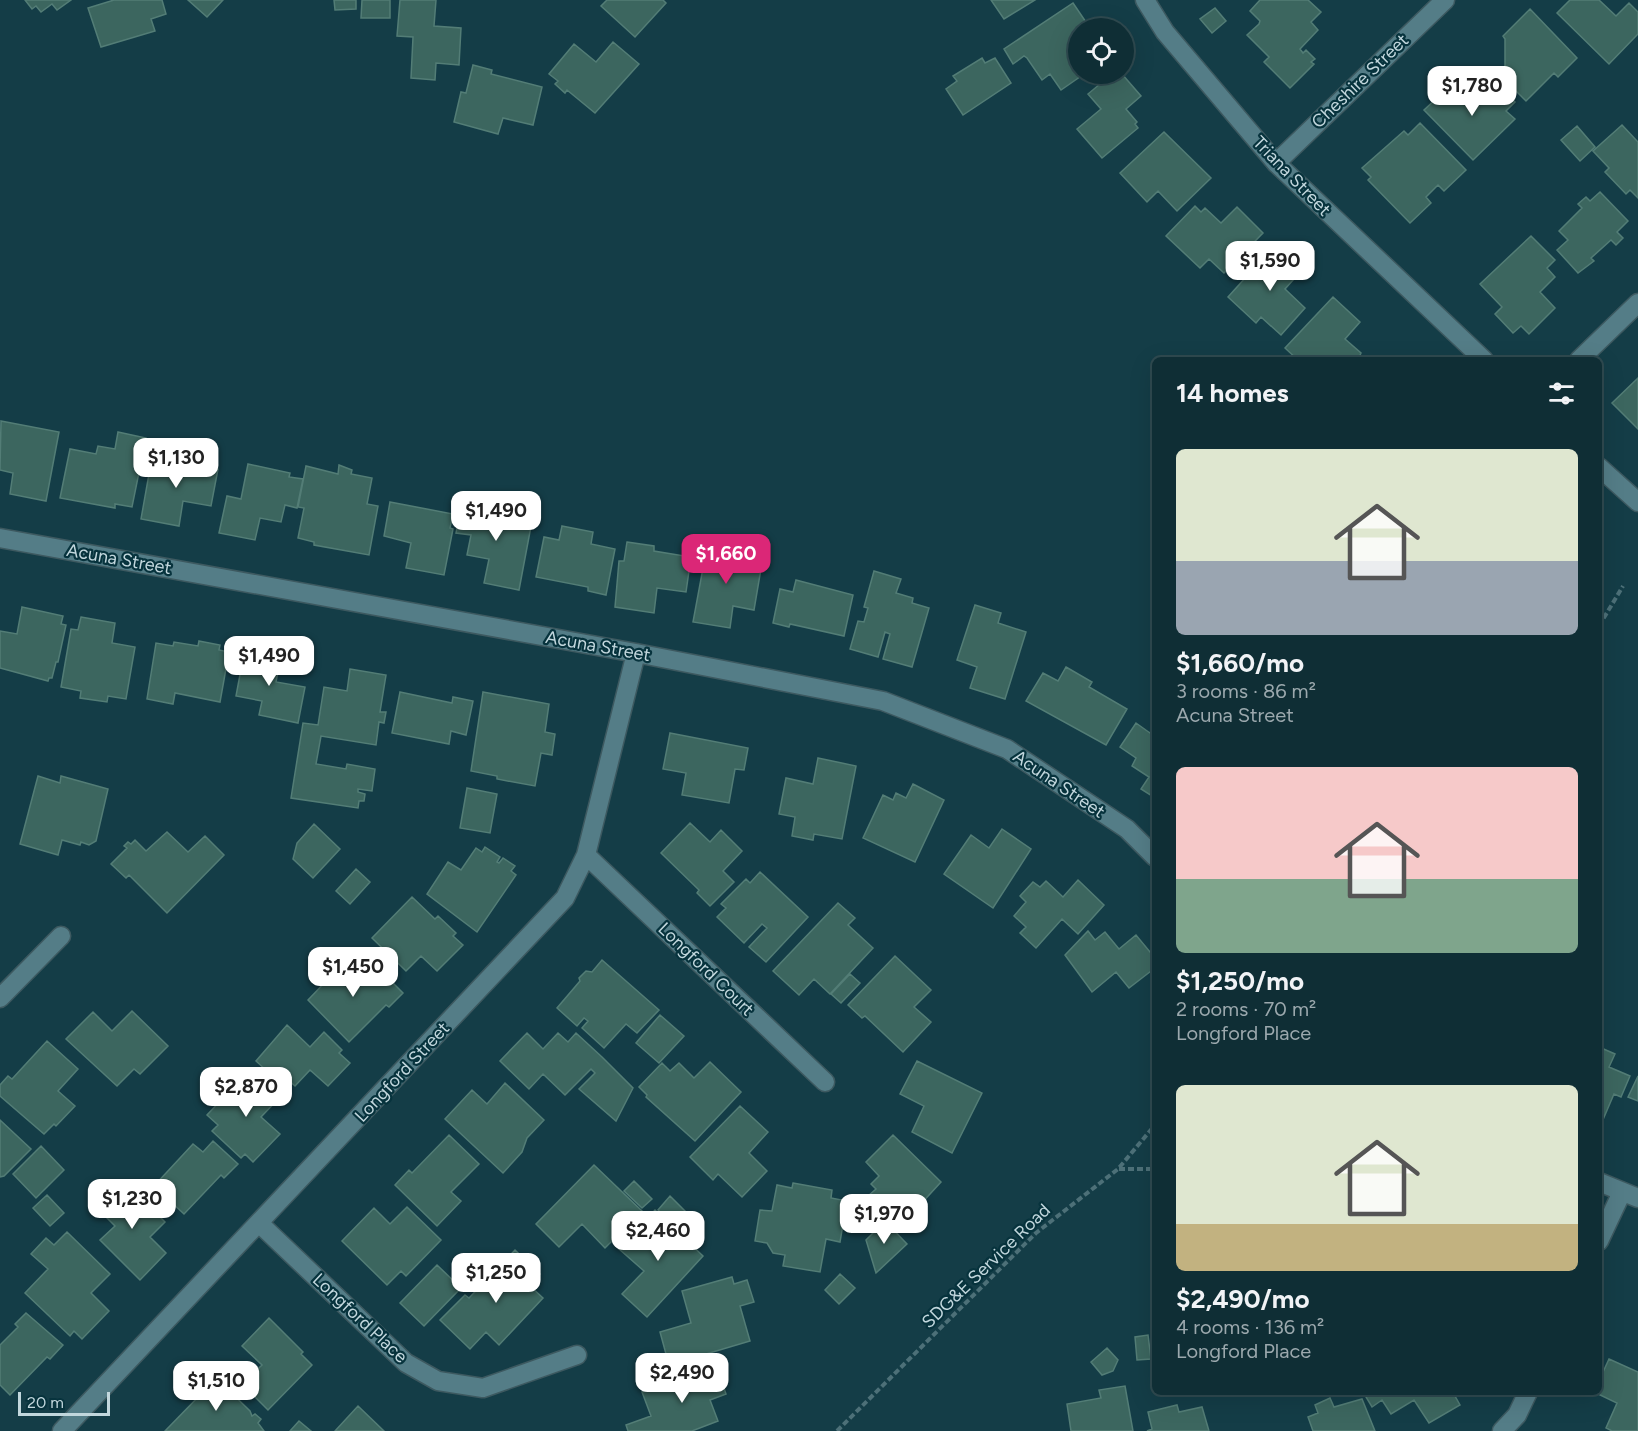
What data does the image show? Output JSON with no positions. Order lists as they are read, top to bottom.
{
  "streets": {
    "street": [
      "Cheshire Street",
      "Triana Street",
      "Acuna Street",
      "Longford Court",
      "Longford Street",
      "Longford Place"
    ],
    "path": ["SDG&E Service Road"]
  },
  "crossings": [
    ["Cheshire Street", "Triana Street"],
    ["Acuna Street", "Longford Street"],
    ["Longford Court", "Longford Street"],
    ["Longford Street", "Longford Place"]
  ],
  "scale_bar": "20 m",
  "page": {
    "price": [
      "$1,780",
      "$1,590",
      "$1,130",
      "$1,490",
      "$1,660",
      "$1,490",
      "$1,450",
      "$2,870",
      "$1,230",
      "$1,970",
      "$2,460",
      "$1,250",
      "$2,490",
      "$1,510"
    ],
    "heading": "14 homes",
    "list": [
      {
        "name": "$1,660/mo",
        "note": "3 rooms · 86 m² · Acuna Street"
      },
      {
        "name": "$1,250/mo",
        "note": "2 rooms · 70 m² · Longford Place"
      },
      {
        "name": "$2,490/mo",
        "note": "4 rooms · 136 m² · Longford Place"
      }
    ],
    "scale": "20 m"
  }
}
